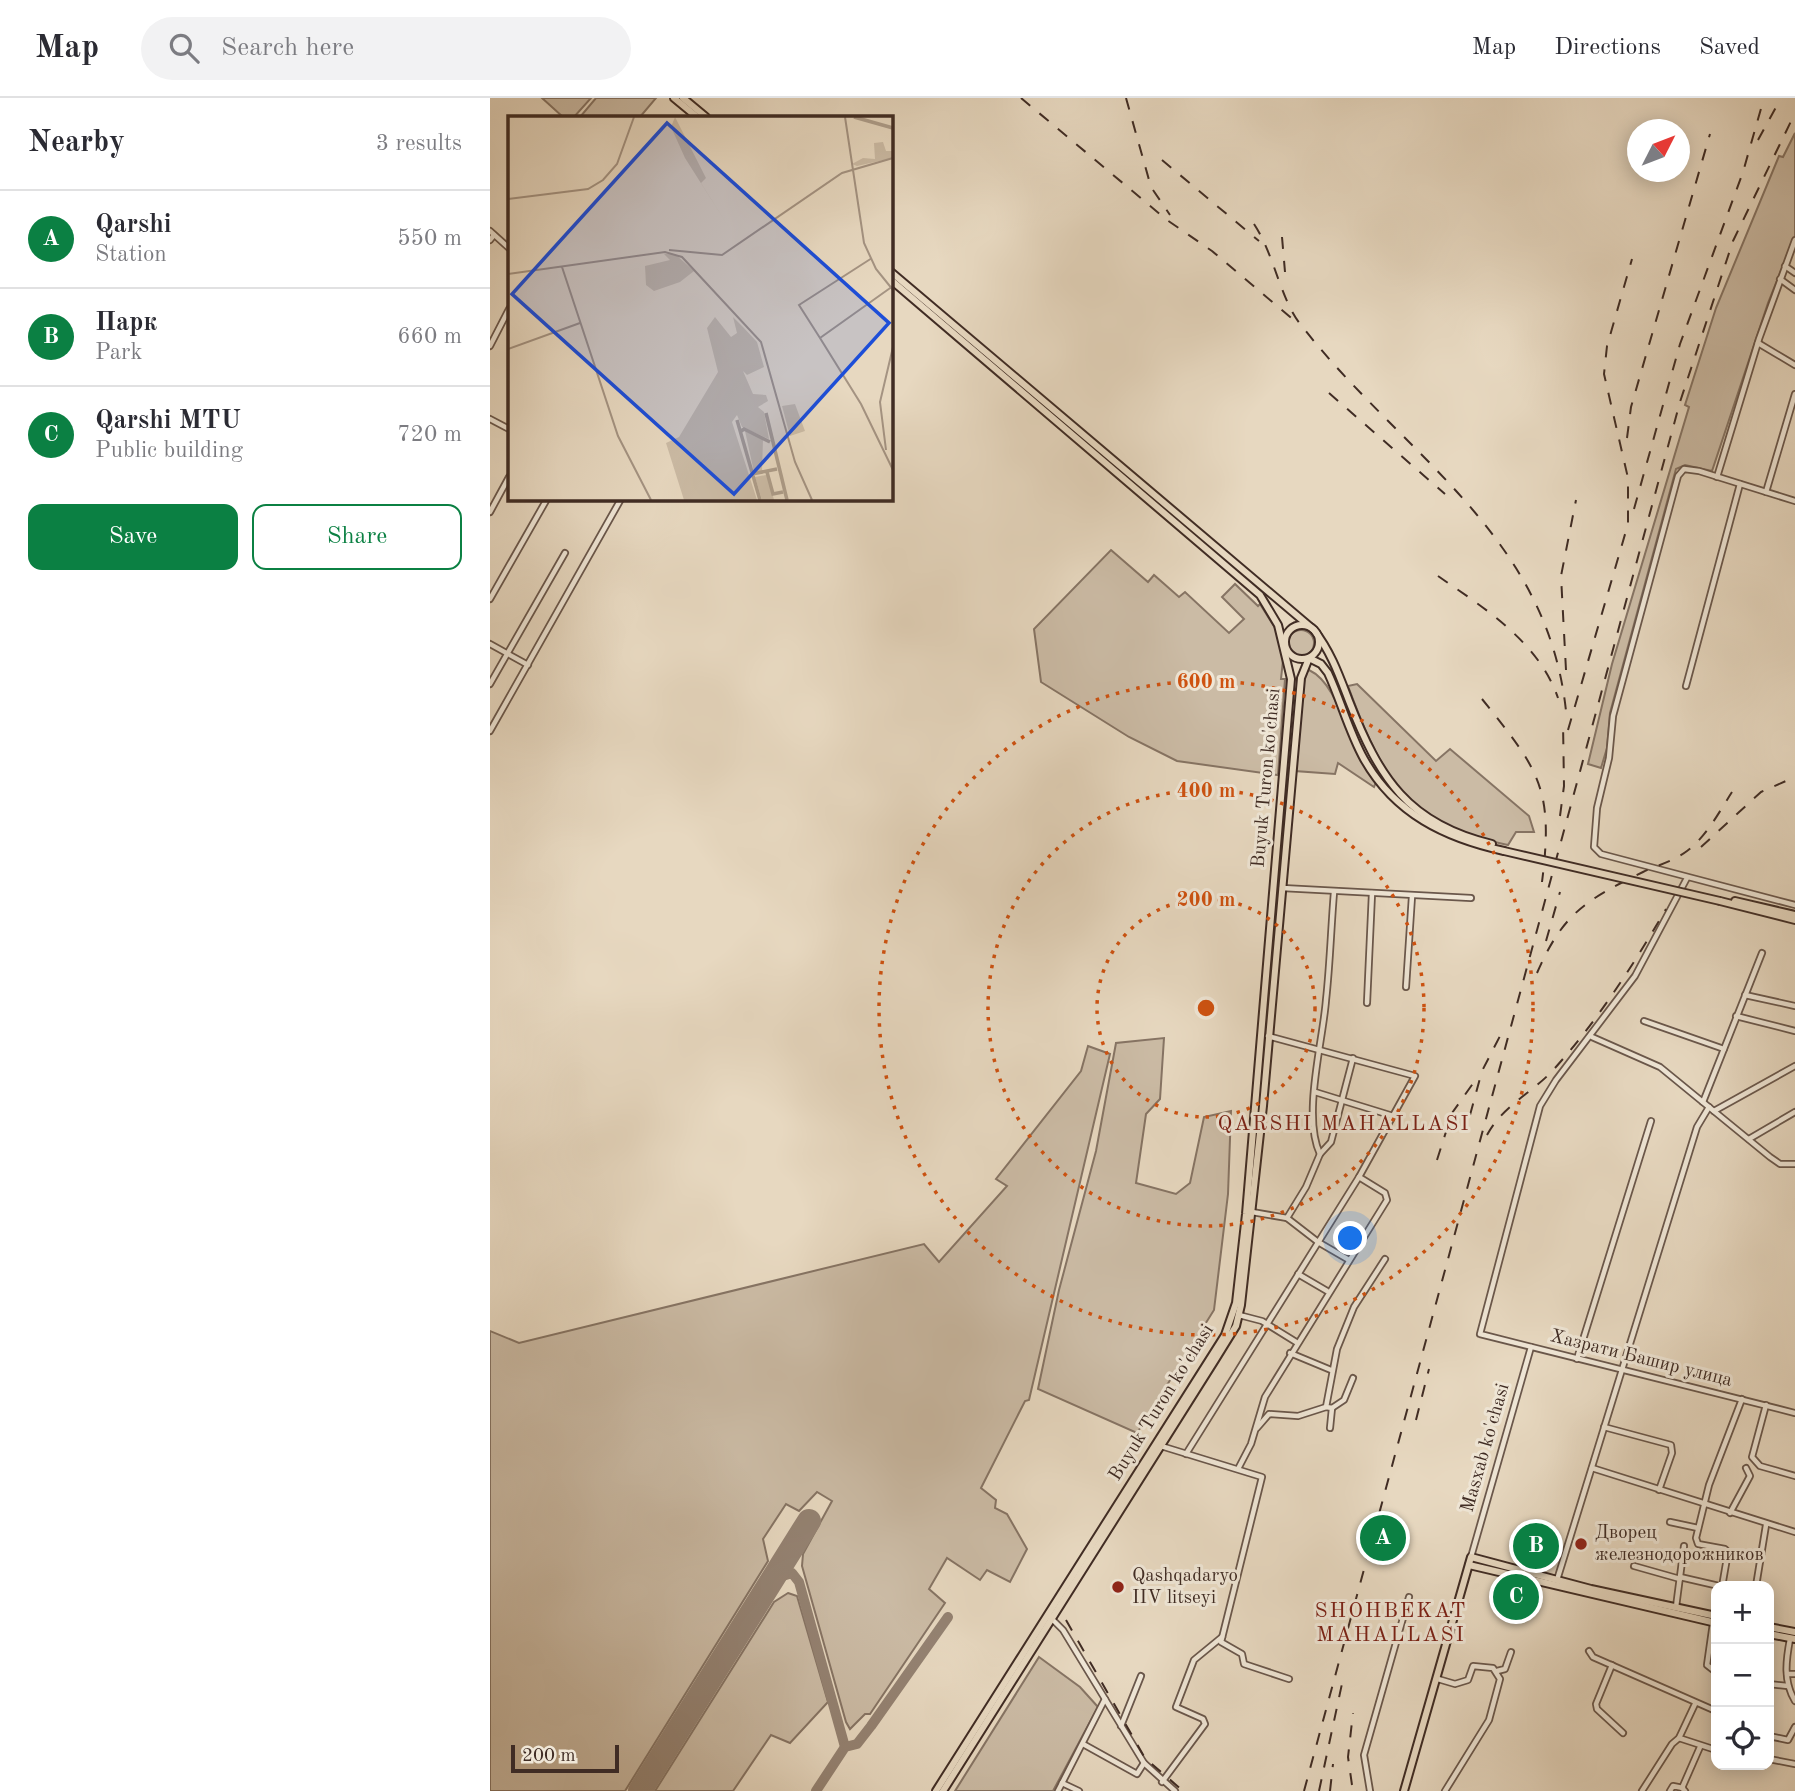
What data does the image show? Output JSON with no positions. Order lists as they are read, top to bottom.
{
  "streets": {
    "main road": ["Buyuk Turon ko'chasi"],
    "street": ["Хазрати Башир улица", "Masxab ko'chasi"]
  },
  "crossings": [
    ["Хазрати Башир улица", "Masxab ko'chasi"]
  ],
  "districts": ["QARSHI MAHALLASI", "SHOHBEKAT MAHALLASI"],
  "places": ["Дворец железнодорожников", "Qashqadaryo IIV litseyi"],
  "scale_bar": "200 m",
  "north": "top right",
  "page": {
    "header": "Map",
    "search": "Search here",
    "nav": ["Map", "Directions", "Saved"],
    "heading": ["Nearby", "3 results"],
    "list": [
      {
        "mark": "A",
        "name": "Qarshi",
        "note": "Station",
        "value": "550 m"
      },
      {
        "mark": "B",
        "name": "Парк",
        "note": "Park",
        "value": "660 m"
      },
      {
        "mark": "C",
        "name": "Qarshi MTU",
        "note": "Public building",
        "value": "720 m"
      }
    ],
    "buttons": ["Save", "Share"],
    "pins": ["A", "B", "C"],
    "map_buttons": ["+", "−"],
    "scale": "200 m"
  },
  "rings": ["600 m", "400 m", "200 m"]
}
